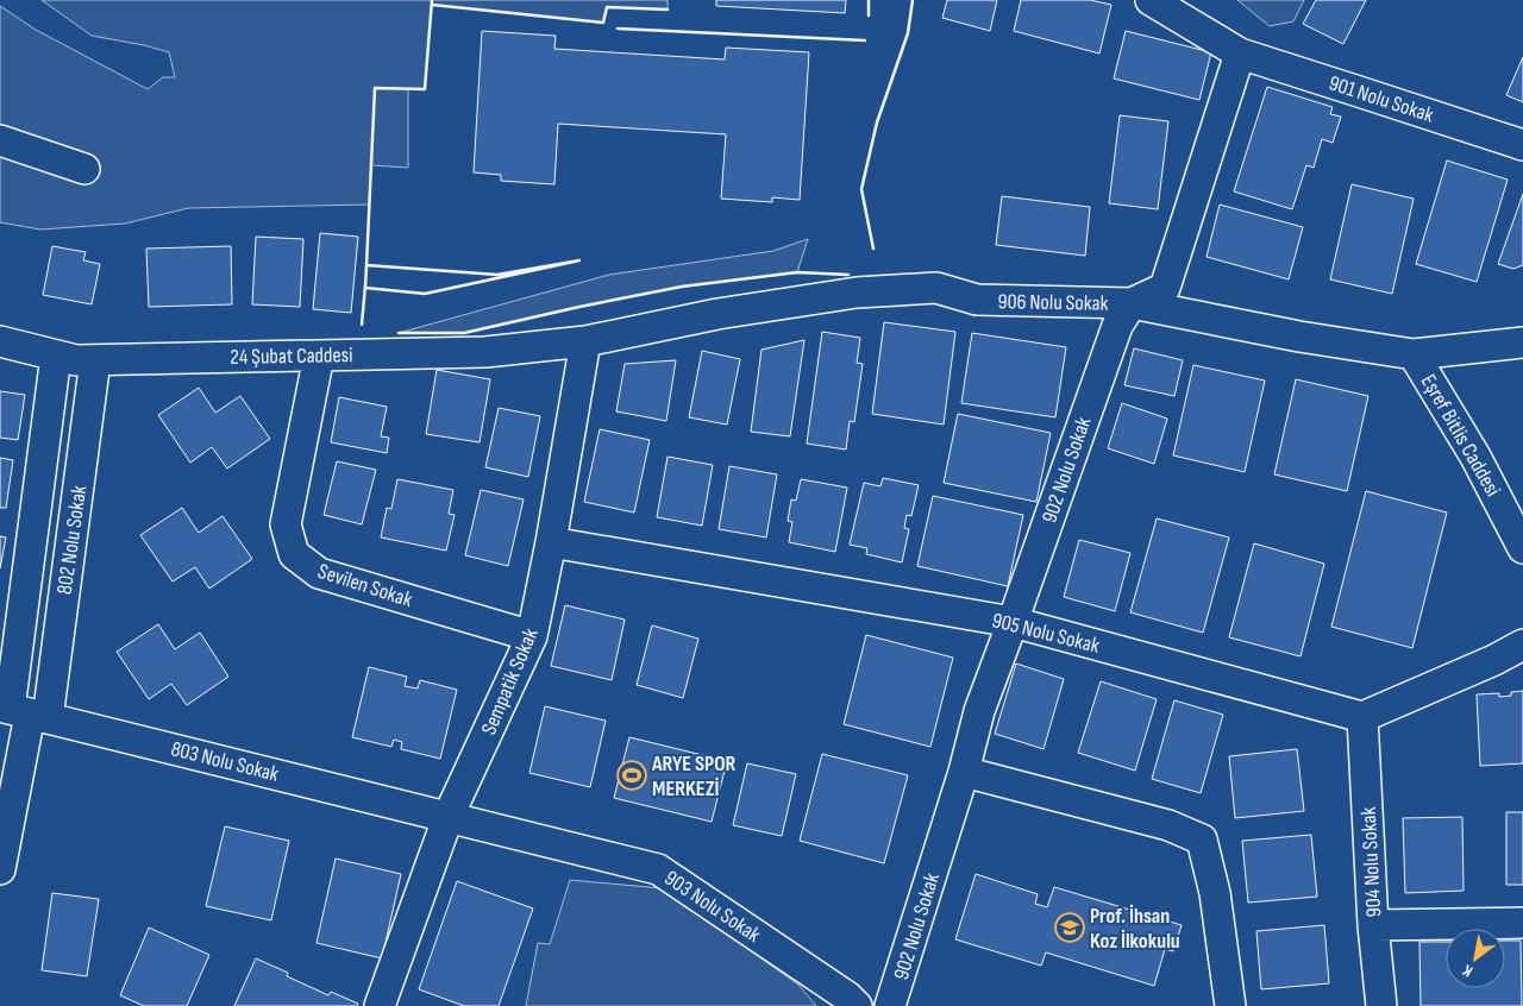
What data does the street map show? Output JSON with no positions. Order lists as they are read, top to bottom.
{
  "streets": {
    "street": [
      "901 Nolu Sokak",
      "906 Nolu Sokak",
      "24 Şubat Caddesi",
      "Eşref Bitlis Caddesi",
      "902 Nolu Sokak",
      "802 Nolu Sokak",
      "Sevilen Sokak",
      "905 Nolu Sokak",
      "Sempatik Sokak",
      "803 Nolu Sokak",
      "904 Nolu Sokak",
      "903 Nolu Sokak"
    ]
  },
  "crossings": [
    ["906 Nolu Sokak", "24 Şubat Caddesi"],
    ["906 Nolu Sokak", "Eşref Bitlis Caddesi"],
    ["906 Nolu Sokak", "902 Nolu Sokak"],
    ["906 Nolu Sokak", "Sempatik Sokak"],
    ["24 Şubat Caddesi", "802 Nolu Sokak"],
    ["24 Şubat Caddesi", "Sevilen Sokak"],
    ["24 Şubat Caddesi", "Sempatik Sokak"],
    ["902 Nolu Sokak", "905 Nolu Sokak"],
    ["802 Nolu Sokak", "803 Nolu Sokak"],
    ["Sevilen Sokak", "Sempatik Sokak"],
    ["905 Nolu Sokak", "Sempatik Sokak"],
    ["905 Nolu Sokak", "904 Nolu Sokak"],
    ["Sempatik Sokak", "803 Nolu Sokak"],
    ["Sempatik Sokak", "903 Nolu Sokak"],
    ["803 Nolu Sokak", "903 Nolu Sokak"]
  ],
  "places": {
    "sports": ["ARYE SPOR MERKEZİ"],
    "school or university": ["Prof. İhsan Koz İlkokulu"]
  },
  "north": "bottom left"
}
